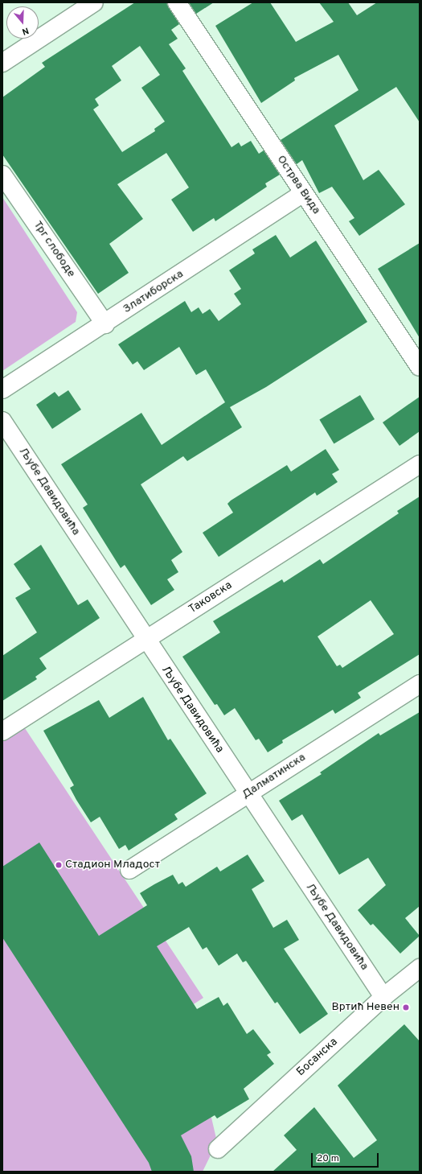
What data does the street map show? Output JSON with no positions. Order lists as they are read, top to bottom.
{
  "streets": {
    "street": [
      "Острва Вида",
      "Трг слободе",
      "Златиборска",
      "Љубе Давидовића",
      "Таковска",
      "Далматинска",
      "Босанска"
    ]
  },
  "crossings": [
    ["Острва Вида", "Златиборска"],
    ["Трг слободе", "Златиборска"],
    ["Љубе Давидовића", "Таковска"],
    ["Љубе Давидовића", "Далматинска"],
    ["Љубе Давидовића", "Босанска"]
  ],
  "places": ["Стадион Младост", "Вртић Невен"],
  "scale_bar": "20 m",
  "north": "bottom"
}
